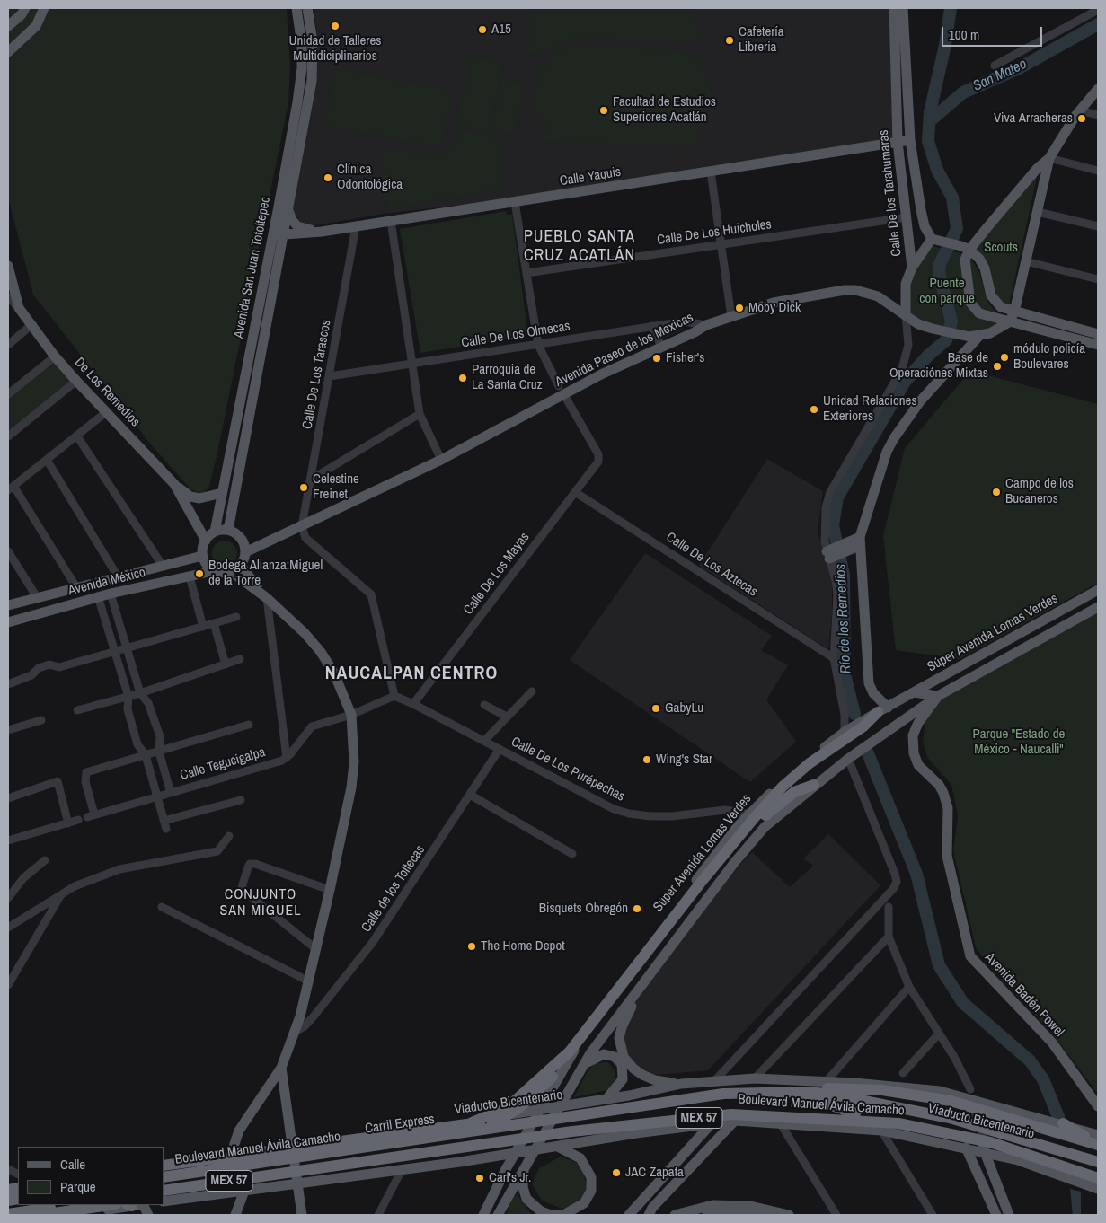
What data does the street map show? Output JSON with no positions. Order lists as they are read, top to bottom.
{
  "streets": {
    "highway": [
      "Viaducto Bicentenario",
      "Boulevard Manuel Ávila Camacho",
      "MEX 57",
      "Carril Express"
    ],
    "main road": [
      "Calle Yaquis",
      "Calle De los Tarahumaras",
      "Avenida San Juan Totoltepec",
      "Avenida Paseo de los Mexicas",
      "De Los Remedios",
      "Avenida México",
      "Súper Avenida Lomas Verdes",
      "Avenida Badén Powel"
    ],
    "street": [
      "Calle De Los Huicholes",
      "Calle De Los Olmecas",
      "Calle De Los Tarascos",
      "Calle De Los Aztecas",
      "Calle De Los Mayas",
      "Calle Tegucigalpa",
      "Calle De Los Purépechas",
      "Calle de los Toltecas"
    ]
  },
  "crossings": [
    ["Calle Yaquis", "Calle De los Tarahumaras"],
    ["Calle Yaquis", "Avenida San Juan Totoltepec"],
    ["Calle Yaquis", "Calle De Los Tarascos"],
    ["Calle De los Tarahumaras", "Calle De Los Huicholes"],
    ["Avenida San Juan Totoltepec", "Avenida Paseo de los Mexicas"],
    ["Avenida San Juan Totoltepec", "De Los Remedios"],
    ["Avenida San Juan Totoltepec", "Avenida México"],
    ["Calle De Los Olmecas", "Avenida Paseo de los Mexicas"],
    ["Calle De Los Olmecas", "Calle De Los Tarascos"],
    ["Avenida Paseo de los Mexicas", "Calle De Los Tarascos"],
    ["Avenida Paseo de los Mexicas", "De Los Remedios"],
    ["Avenida Paseo de los Mexicas", "Calle De Los Mayas"],
    ["Avenida Paseo de los Mexicas", "Avenida México"],
    ["De Los Remedios", "Avenida México"],
    ["Calle De Los Aztecas", "Calle De Los Mayas"],
    ["Calle De Los Mayas", "Calle De Los Purépechas"],
    ["Súper Avenida Lomas Verdes", "Calle De Los Purépechas"],
    ["Súper Avenida Lomas Verdes", "Avenida Badén Powel"],
    ["Calle Tegucigalpa", "Calle De Los Purépechas"],
    ["Calle De Los Purépechas", "Calle de los Toltecas"],
    ["Viaducto Bicentenario", "Boulevard Manuel Ávila Camacho"],
    ["Viaducto Bicentenario", "Carril Express"],
    ["Boulevard Manuel Ávila Camacho", "Carril Express"]
  ],
  "districts": ["PUEBLO SANTA CRUZ ACATLÁN", "NAUCALPAN CENTRO", "CONJUNTO SAN MIGUEL"],
  "water": ["San Mateo", "Río de los Remedios"],
  "parks": ["Scouts", "Puente con parque", "Parque \"Estado de México - Naucalli\""],
  "places": [
    "Unidad de Talleres Multidiciplinarios",
    "A15",
    "Cafetería Libreria",
    "Facultad de Estudios Superiores Acatlán",
    "Viva Arracheras",
    "Clínica Odontológica",
    "Moby Dick",
    "módulo policía Boulevares",
    "Fisher's",
    "Base de Operaciónes Mixtas",
    "Parroquia de La Santa Cruz",
    "Unidad Relaciones Exteriores",
    "Celestine Freinet",
    "Campo de los Bucaneros",
    "Bodega Alianza;Miguel de la Torre",
    "GabyLu",
    "Wing's Star",
    "Bisquets Obregón",
    "The Home Depot",
    "JAC Zapata",
    "Carl's Jr."
  ],
  "legend": ["Calle", "Parque"],
  "scale_bar": "100 m"
}
